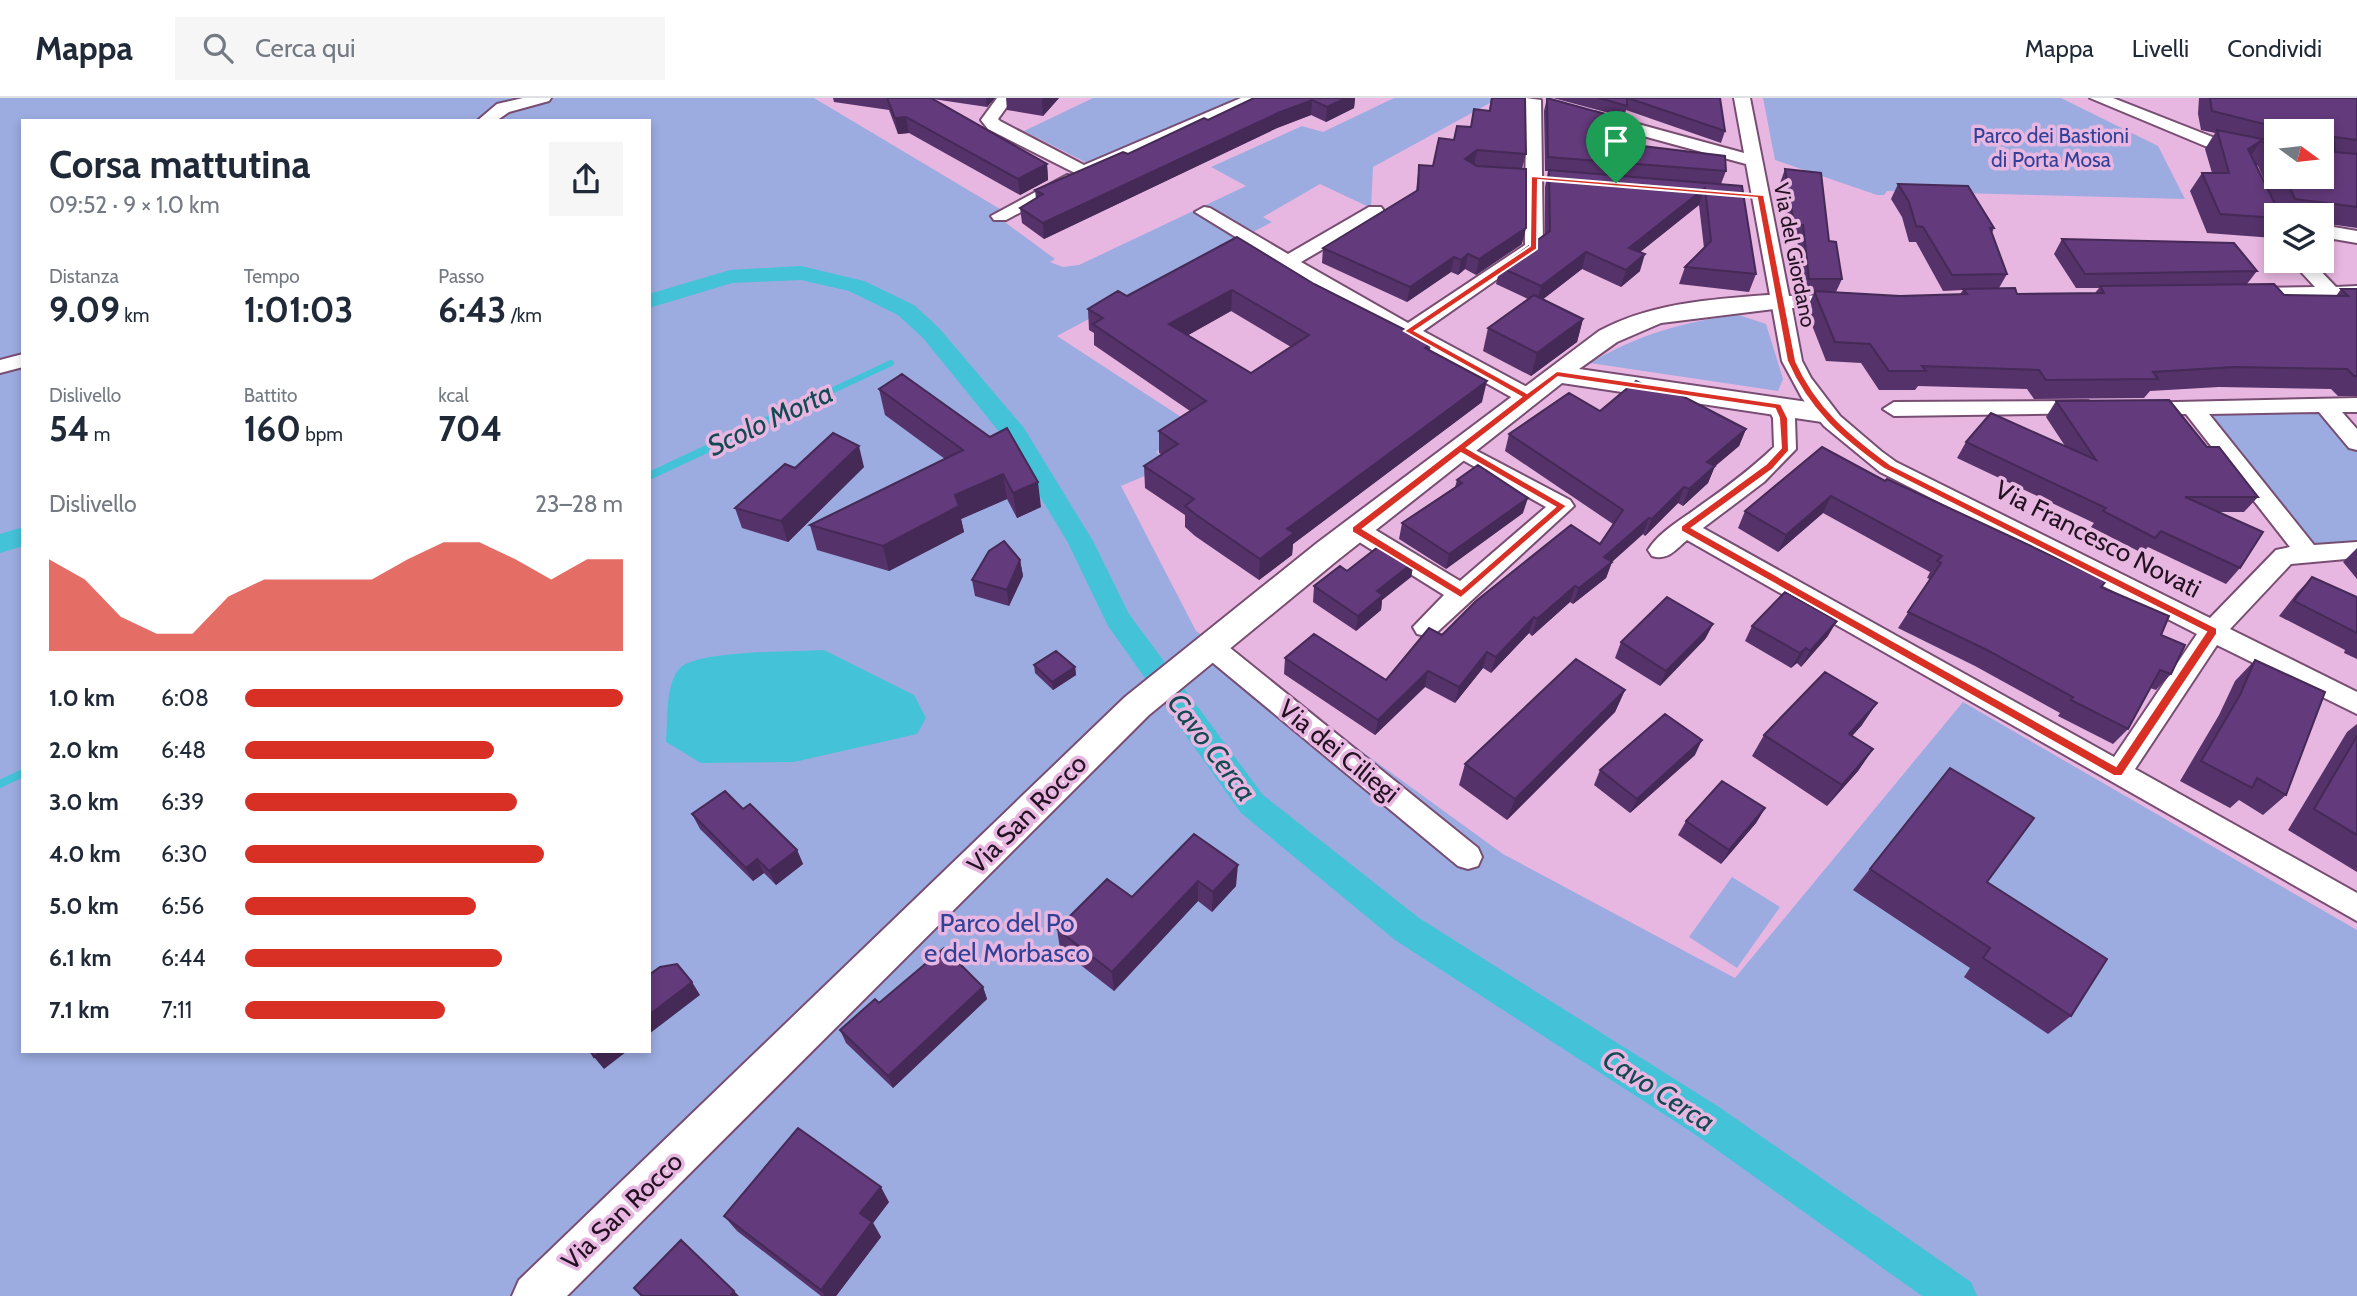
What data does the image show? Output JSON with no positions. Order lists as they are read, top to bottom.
{
  "streets": {
    "main road": ["Via San Rocco"],
    "street": ["Via del Giordano", "Via Francesco Novati", "Via dei Ciliegi"]
  },
  "crossings": [
    ["Via del Giordano", "Via Francesco Novati"],
    ["Via del Giordano", "Via San Rocco"],
    ["Via dei Ciliegi", "Via San Rocco"]
  ],
  "water": ["Scolo Morta", "Cavo Cerca"],
  "parks": ["Parco dei Bastioni di Porta Mosa", "Parco del Po e del Morbasco"],
  "north": "right",
  "page": {
    "header": "Mappa",
    "search": "Cerca qui",
    "nav": ["Mappa", "Livelli", "Condividi"],
    "heading": ["Corsa mattutina", "09:52 · 9 × 1.0 km"],
    "stats": [
      ["Distanza", "9.09 km"],
      ["Tempo", "1:01:03"],
      ["Passo", "6:43 /km"],
      ["Dislivello", "54 m"],
      ["Battito", "160 bpm"],
      ["kcal", "704"]
    ],
    "chart": ["Dislivello", "23–28 m"],
    "list": [
      {
        "name": "1.0 km",
        "note": "6:08"
      },
      {
        "name": "2.0 km",
        "note": "6:48"
      },
      {
        "name": "3.0 km",
        "note": "6:39"
      },
      {
        "name": "4.0 km",
        "note": "6:30"
      },
      {
        "name": "5.0 km",
        "note": "6:56"
      },
      {
        "name": "6.1 km",
        "note": "6:44"
      },
      {
        "name": "7.1 km",
        "note": "7:11"
      }
    ]
  }
}
